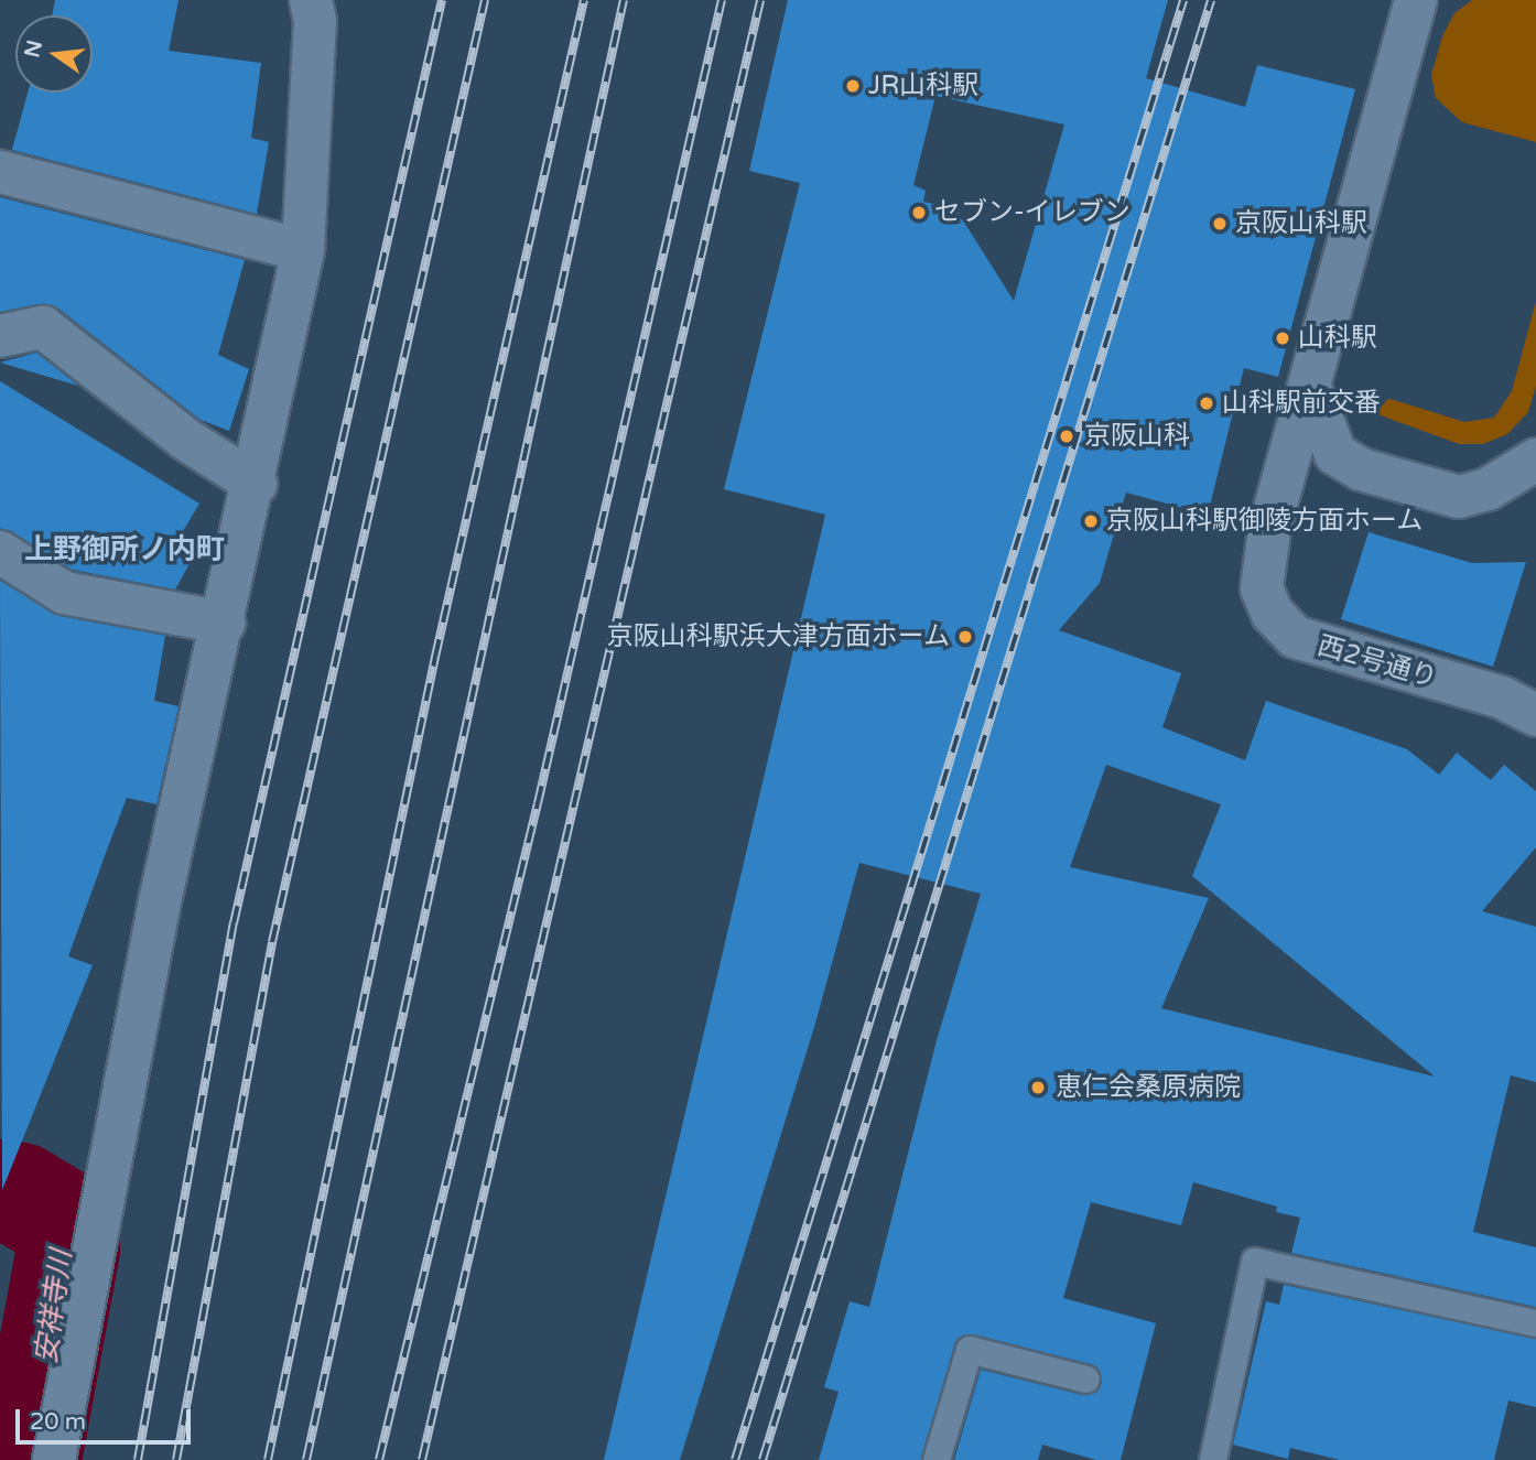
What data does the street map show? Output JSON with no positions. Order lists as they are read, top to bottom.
{
  "streets": {
    "street": ["西2号通り"]
  },
  "districts": ["上野御所ノ内町"],
  "water": ["安祥寺川"],
  "places": [
    "JR山科駅",
    "セブン-イレブン",
    "京阪山科駅",
    "山科駅",
    "山科駅前交番",
    "京阪山科",
    "京阪山科駅御陵方面ホーム",
    "京阪山科駅浜大津方面ホーム",
    "恵仁会桑原病院"
  ],
  "scale_bar": "20 m",
  "north": "left"
}
